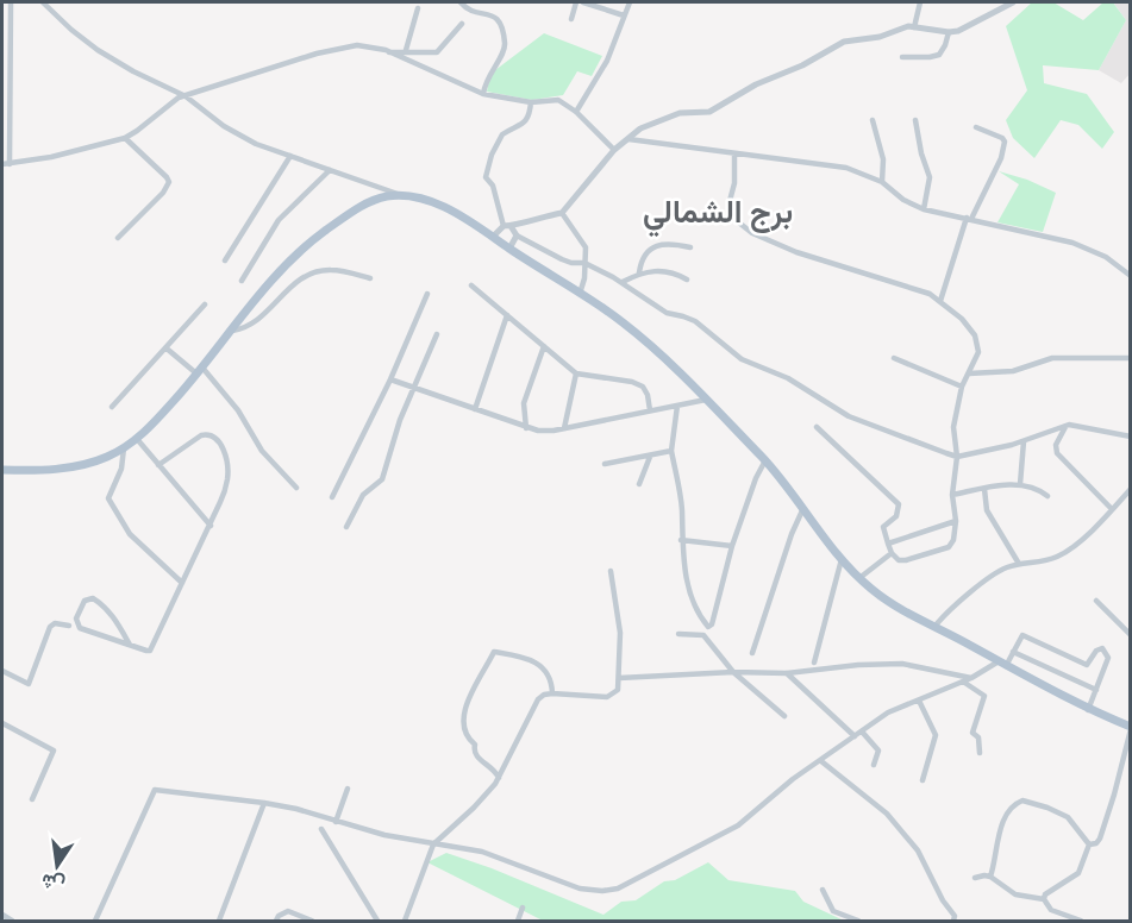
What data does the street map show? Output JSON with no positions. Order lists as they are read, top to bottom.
{
  "districts": ["برج الشمالي"],
  "north": "bottom"
}
